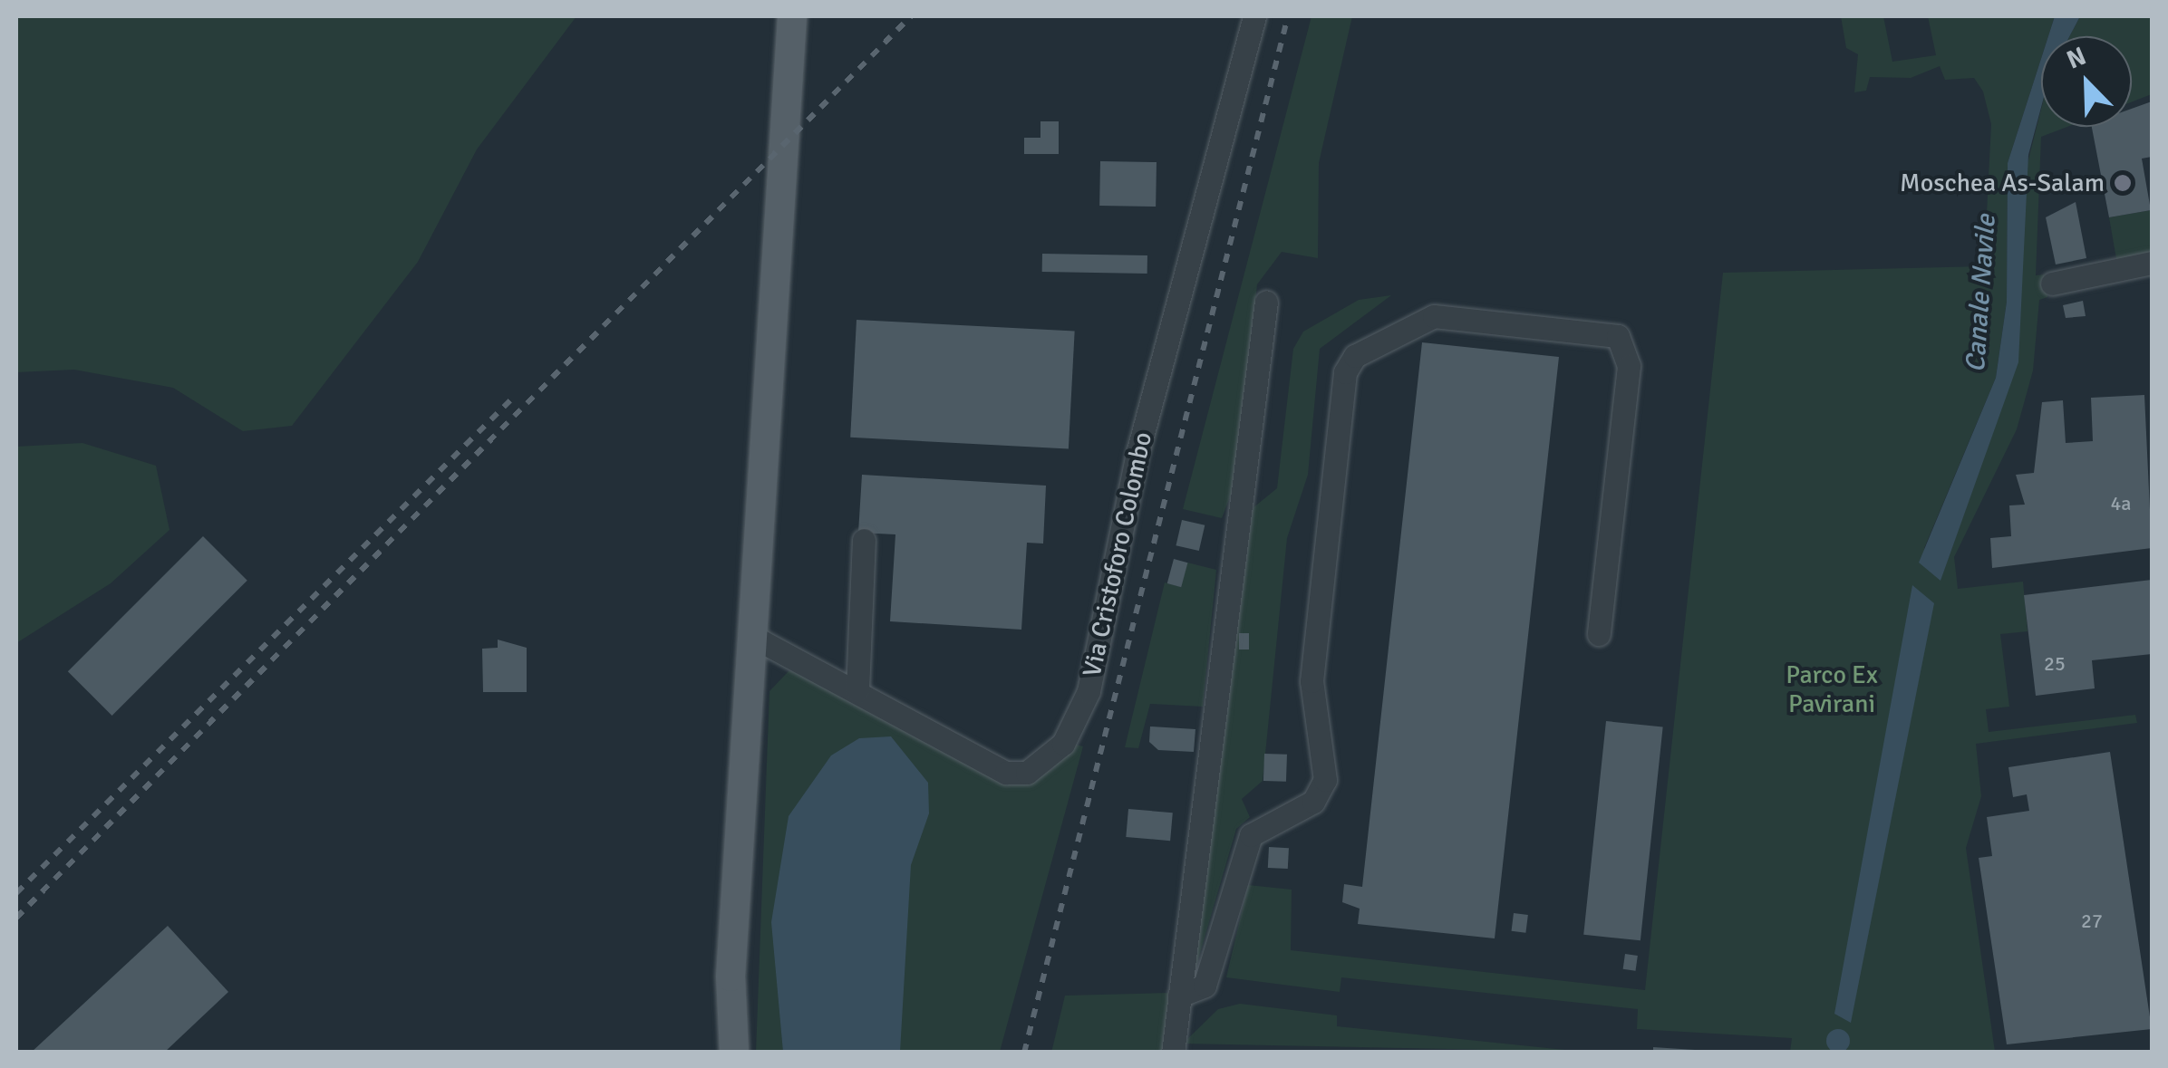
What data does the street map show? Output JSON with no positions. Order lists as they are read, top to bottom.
{
  "streets": {
    "street": ["Via Cristoforo Colombo"]
  },
  "water": ["Canale Navile"],
  "parks": ["Parco Ex Pavirani"],
  "places": ["Moschea As-Salam"],
  "house_numbers": ["4a", "25", "27"],
  "north": "top left"
}
